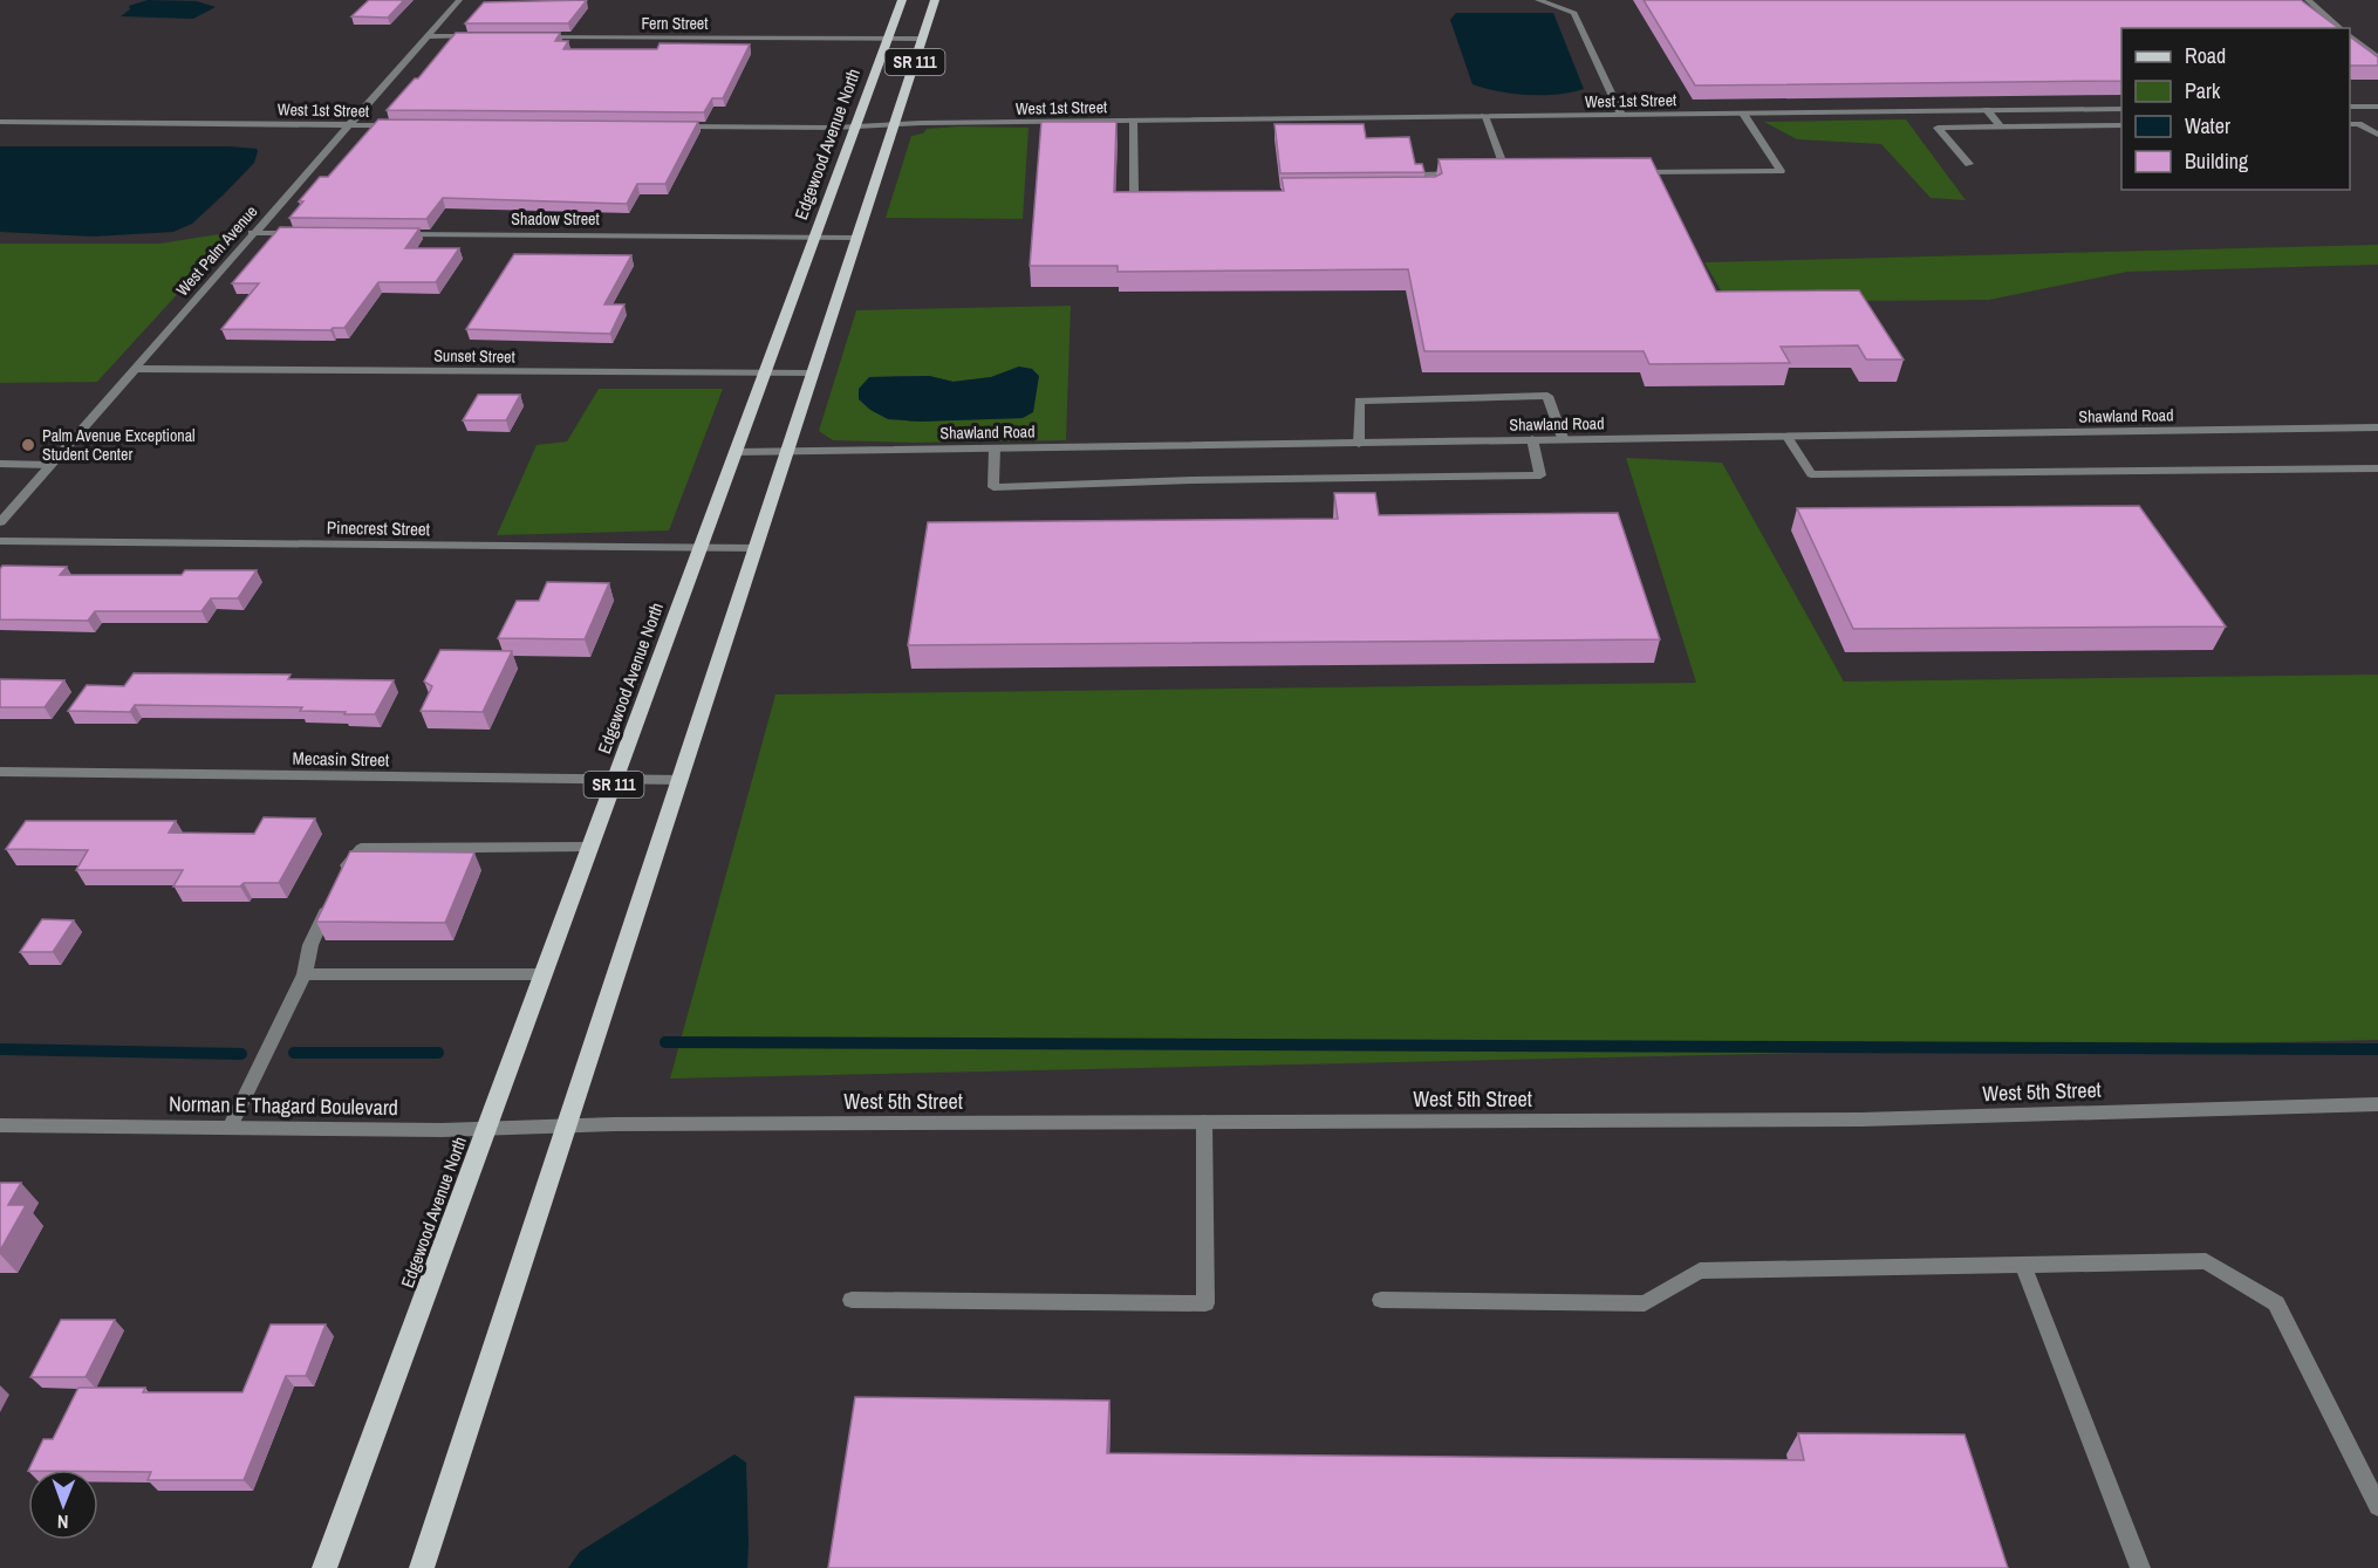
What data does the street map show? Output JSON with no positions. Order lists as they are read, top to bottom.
{
  "streets": {
    "main road": ["SR 111", "Edgewood Avenue North"],
    "street": [
      "Fern Street",
      "West 1st Street",
      "Shadow Street",
      "West Palm Avenue",
      "Sunset Street",
      "Shawland Road",
      "Pinecrest Street",
      "Mecasin Street",
      "West 5th Street",
      "Norman E Thagard Boulevard"
    ]
  },
  "crossings": [
    ["Fern Street", "SR 111"],
    ["Fern Street", "Edgewood Avenue North"],
    ["SR 111", "West 1st Street"],
    ["SR 111", "Shadow Street"],
    ["SR 111", "Sunset Street"],
    ["SR 111", "Shawland Road"],
    ["SR 111", "Pinecrest Street"],
    ["SR 111", "Mecasin Street"],
    ["SR 111", "West 5th Street"],
    ["SR 111", "Norman E Thagard Boulevard"],
    ["West 1st Street", "Edgewood Avenue North"],
    ["West 1st Street", "West Palm Avenue"],
    ["Edgewood Avenue North", "Shadow Street"],
    ["Edgewood Avenue North", "Sunset Street"],
    ["Edgewood Avenue North", "Shawland Road"],
    ["Edgewood Avenue North", "Pinecrest Street"],
    ["Edgewood Avenue North", "Mecasin Street"],
    ["Edgewood Avenue North", "Norman E Thagard Boulevard"],
    ["West Palm Avenue", "Sunset Street"],
    ["West 5th Street", "Norman E Thagard Boulevard"]
  ],
  "places": ["Palm Avenue Exceptional Student Center"],
  "legend": [
    "Road",
    "Park",
    "Water",
    "Building"
  ],
  "north": "bottom"
}
